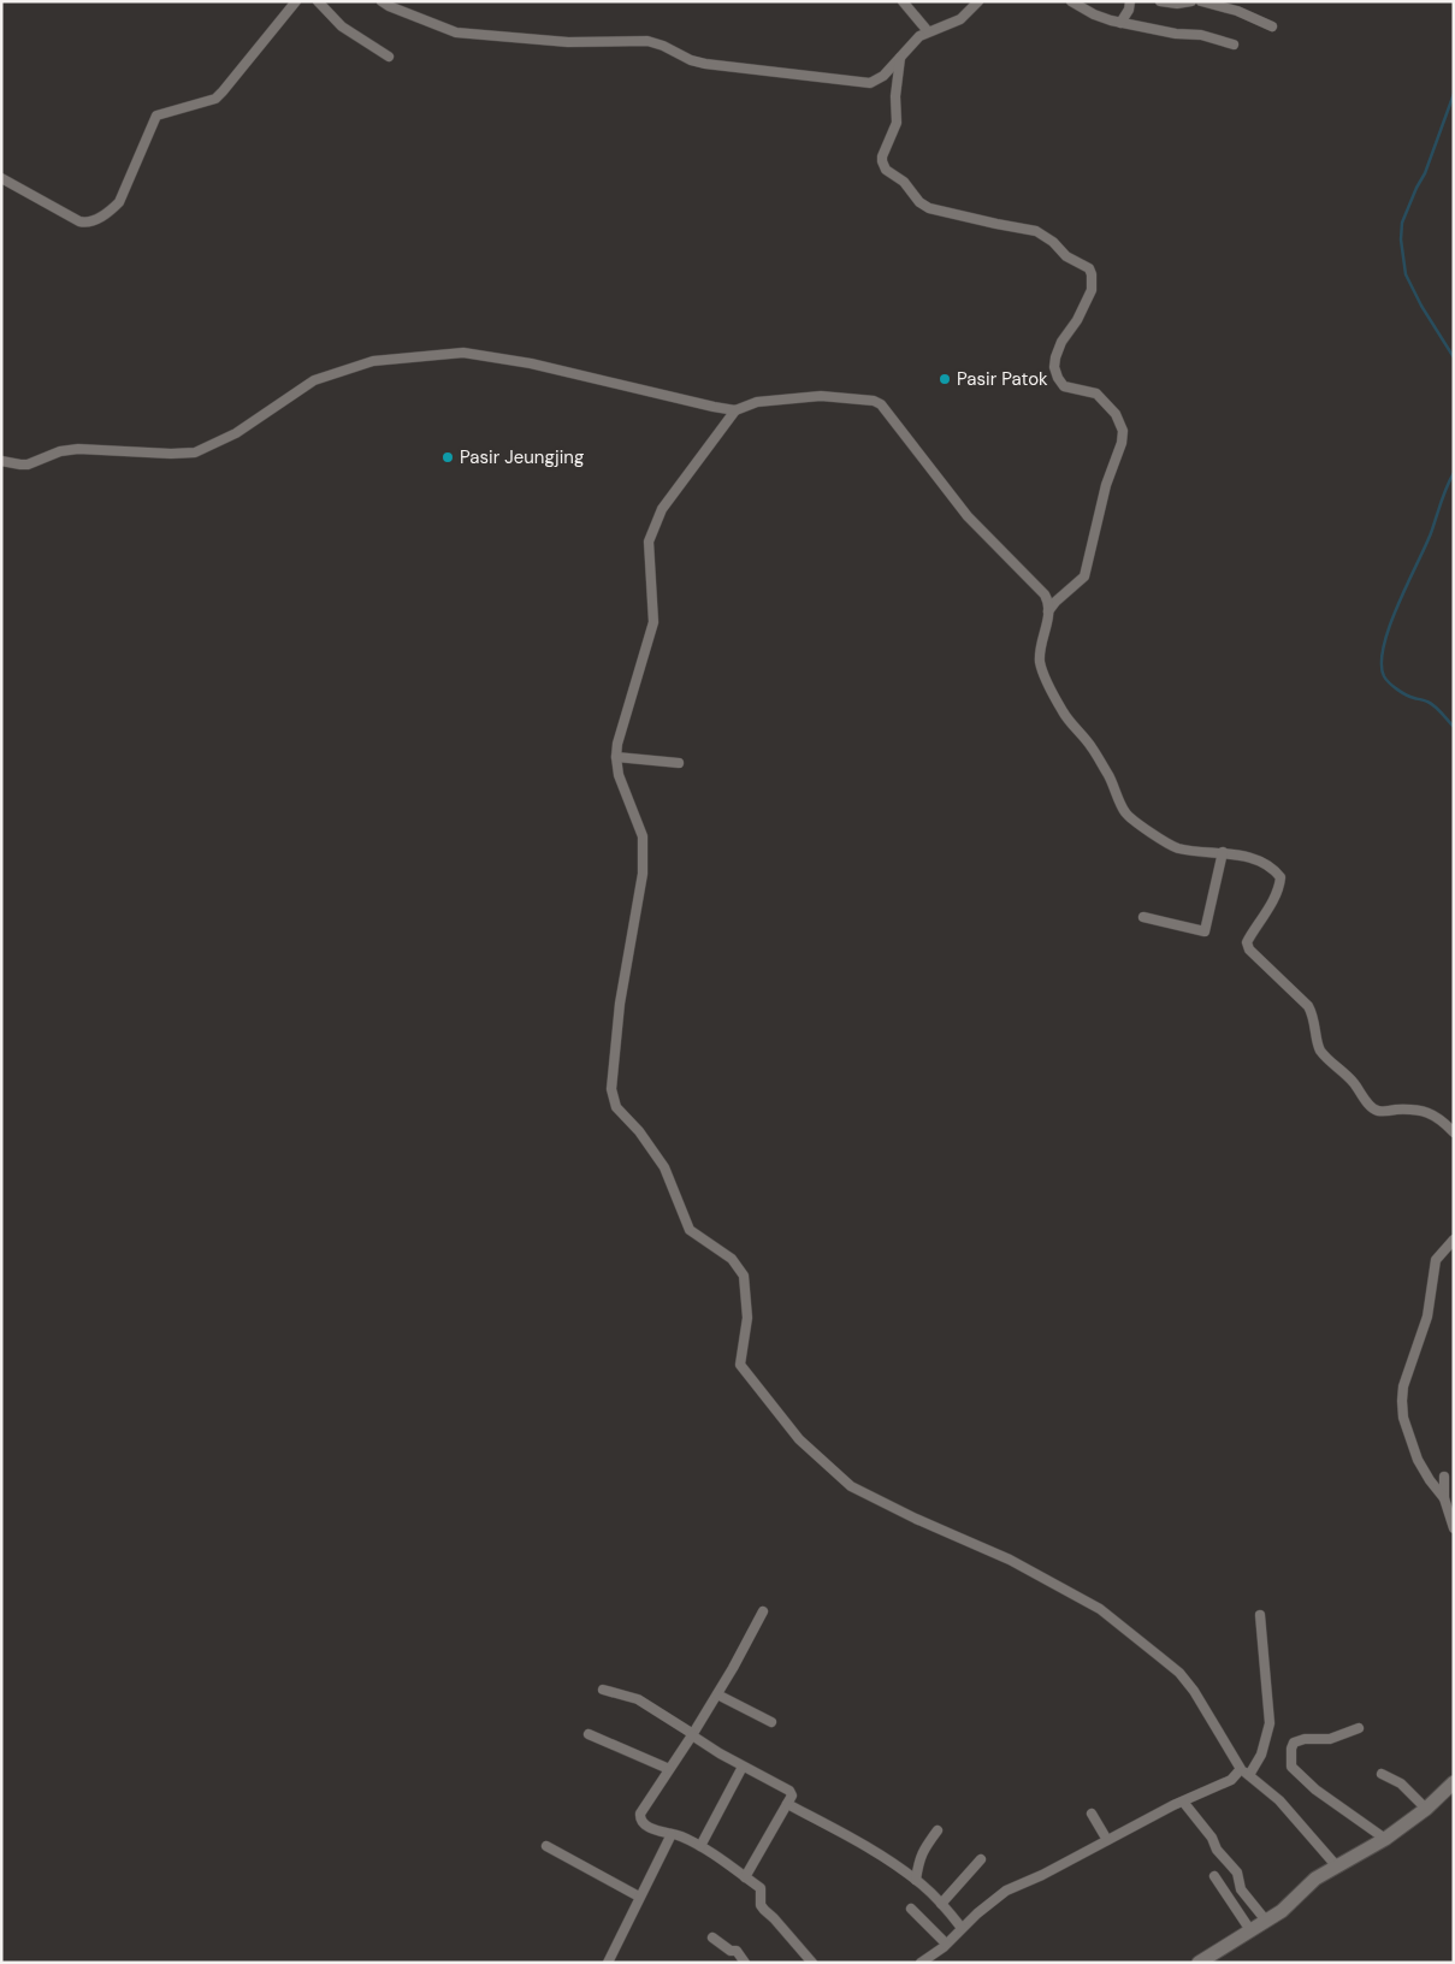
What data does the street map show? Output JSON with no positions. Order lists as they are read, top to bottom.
{
  "places": ["Pasir Patok", "Pasir Jeungjing"]
}
